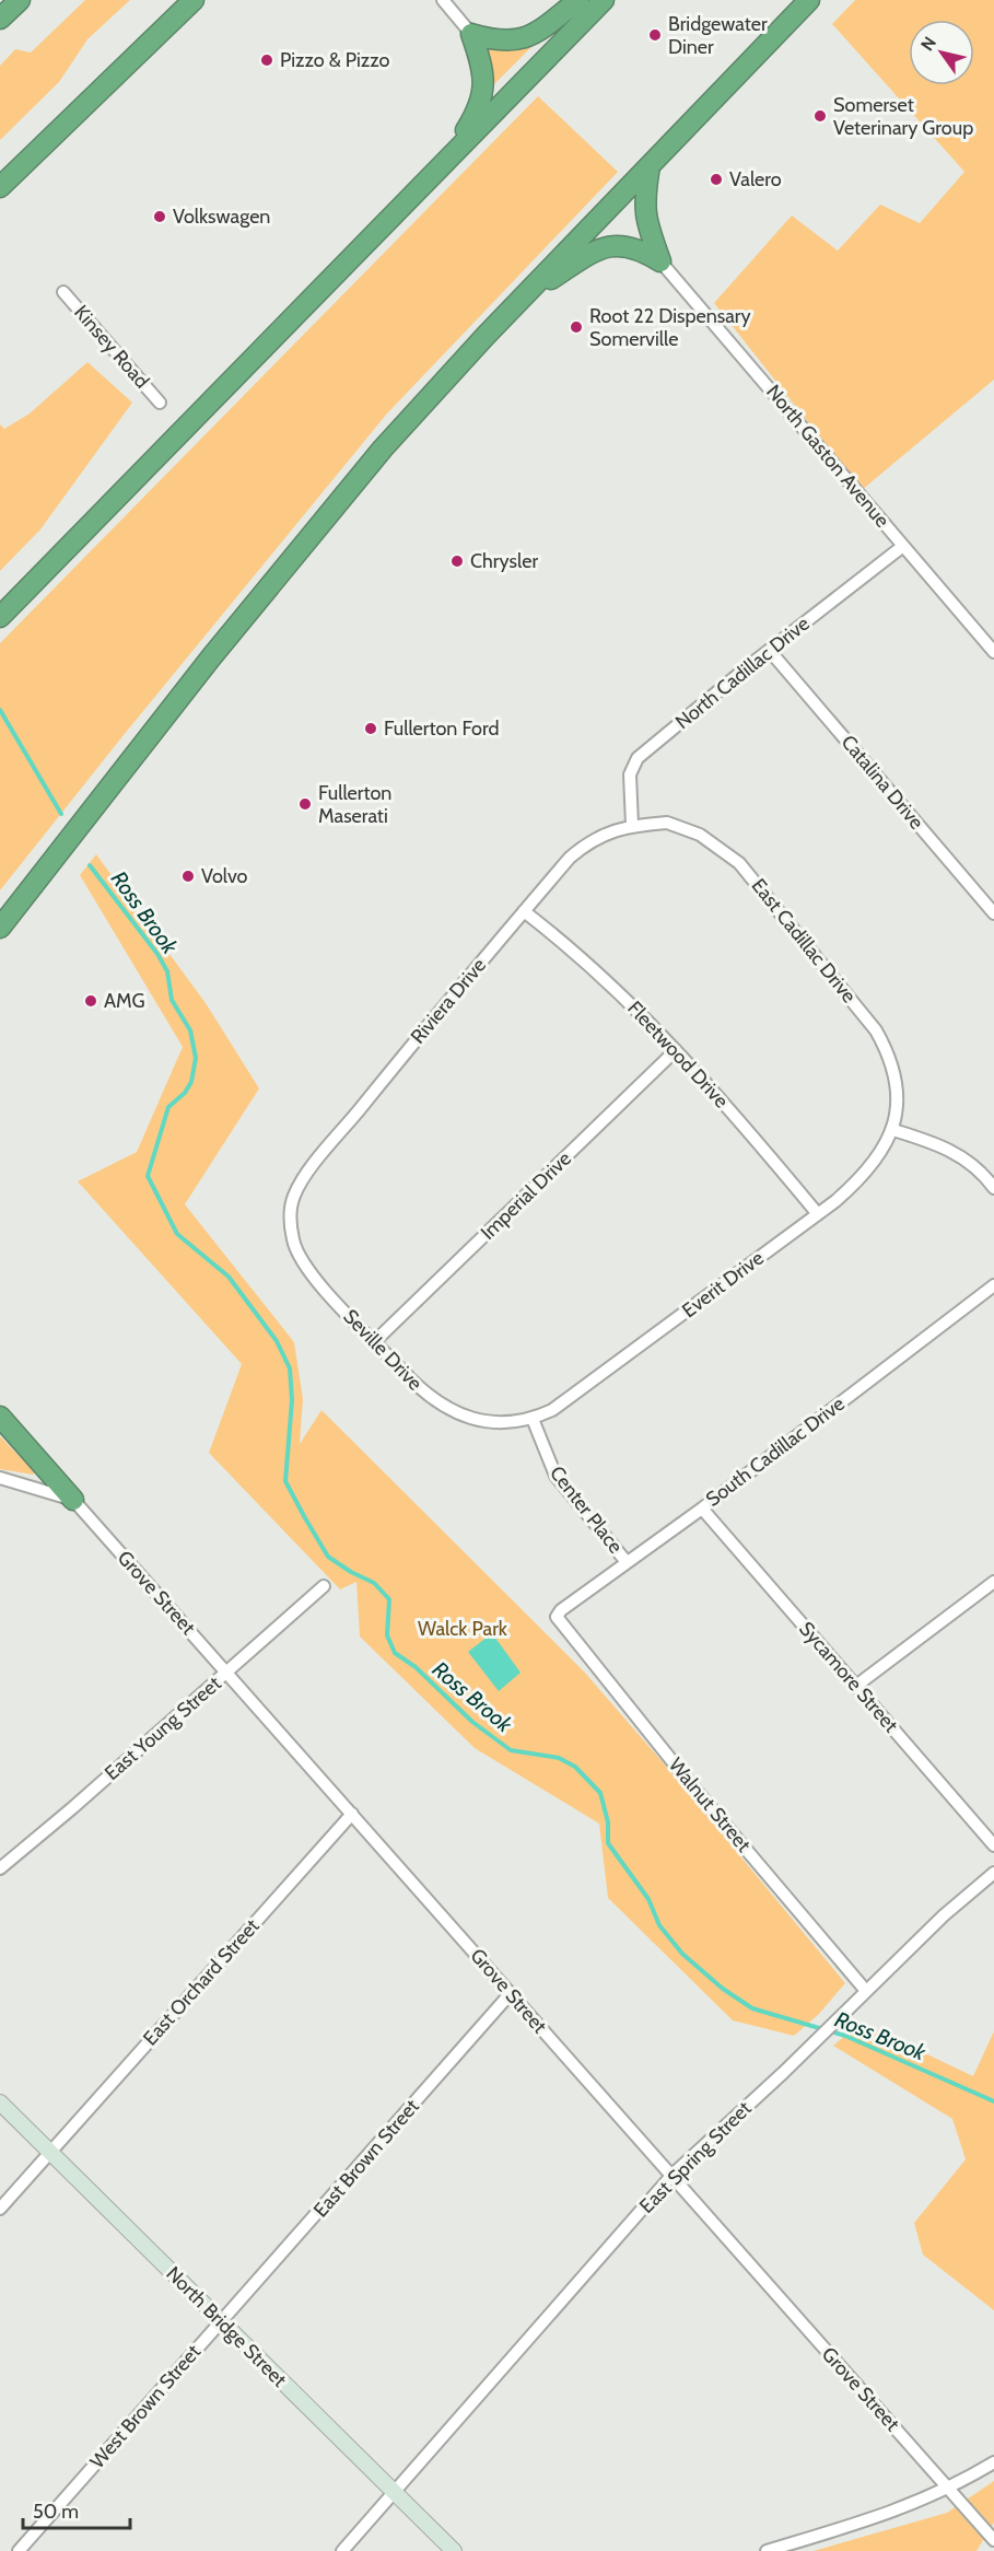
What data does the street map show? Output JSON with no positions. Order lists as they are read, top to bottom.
{
  "streets": {
    "street": [
      "Kinsey Road",
      "North Gaston Avenue",
      "North Cadillac Drive",
      "Catalina Drive",
      "East Cadillac Drive",
      "Riviera Drive",
      "Fleetwood Drive",
      "Imperial Drive",
      "Everit Drive",
      "Seville Drive",
      "South Cadillac Drive",
      "Center Place",
      "Grove Street",
      "Sycamore Street",
      "East Young Street",
      "Walnut Street",
      "East Orchard Street",
      "East Spring Street",
      "East Brown Street",
      "North Bridge Street",
      "West Brown Street"
    ]
  },
  "crossings": [
    ["North Gaston Avenue", "North Cadillac Drive"],
    ["North Cadillac Drive", "Catalina Drive"],
    ["North Cadillac Drive", "East Cadillac Drive"],
    ["North Cadillac Drive", "Riviera Drive"],
    ["East Cadillac Drive", "Riviera Drive"],
    ["East Cadillac Drive", "Everit Drive"],
    ["Riviera Drive", "Fleetwood Drive"],
    ["Riviera Drive", "Seville Drive"],
    ["Fleetwood Drive", "Imperial Drive"],
    ["Fleetwood Drive", "Everit Drive"],
    ["Imperial Drive", "Seville Drive"],
    ["Everit Drive", "Seville Drive"],
    ["Everit Drive", "Center Place"],
    ["Seville Drive", "Center Place"],
    ["South Cadillac Drive", "Center Place"],
    ["South Cadillac Drive", "Sycamore Street"],
    ["South Cadillac Drive", "Walnut Street"],
    ["Grove Street", "East Young Street"],
    ["Grove Street", "East Orchard Street"],
    ["Grove Street", "East Spring Street"],
    ["Grove Street", "East Brown Street"],
    ["Walnut Street", "East Spring Street"],
    ["East Orchard Street", "North Bridge Street"],
    ["East Spring Street", "North Bridge Street"],
    ["East Brown Street", "North Bridge Street"],
    ["East Brown Street", "West Brown Street"],
    ["North Bridge Street", "West Brown Street"]
  ],
  "water": ["Ross Brook"],
  "parks": ["Walck Park"],
  "places": [
    "Bridgewater Diner",
    "Pizzo & Pizzo",
    "Somerset Veterinary Group",
    "Valero",
    "Volkswagen",
    "Root 22 Dispensary Somerville",
    "Chrysler",
    "Fullerton Ford",
    "Fullerton Maserati",
    "Volvo",
    "AMG"
  ],
  "scale_bar": "50 m",
  "north": "top left"
}
